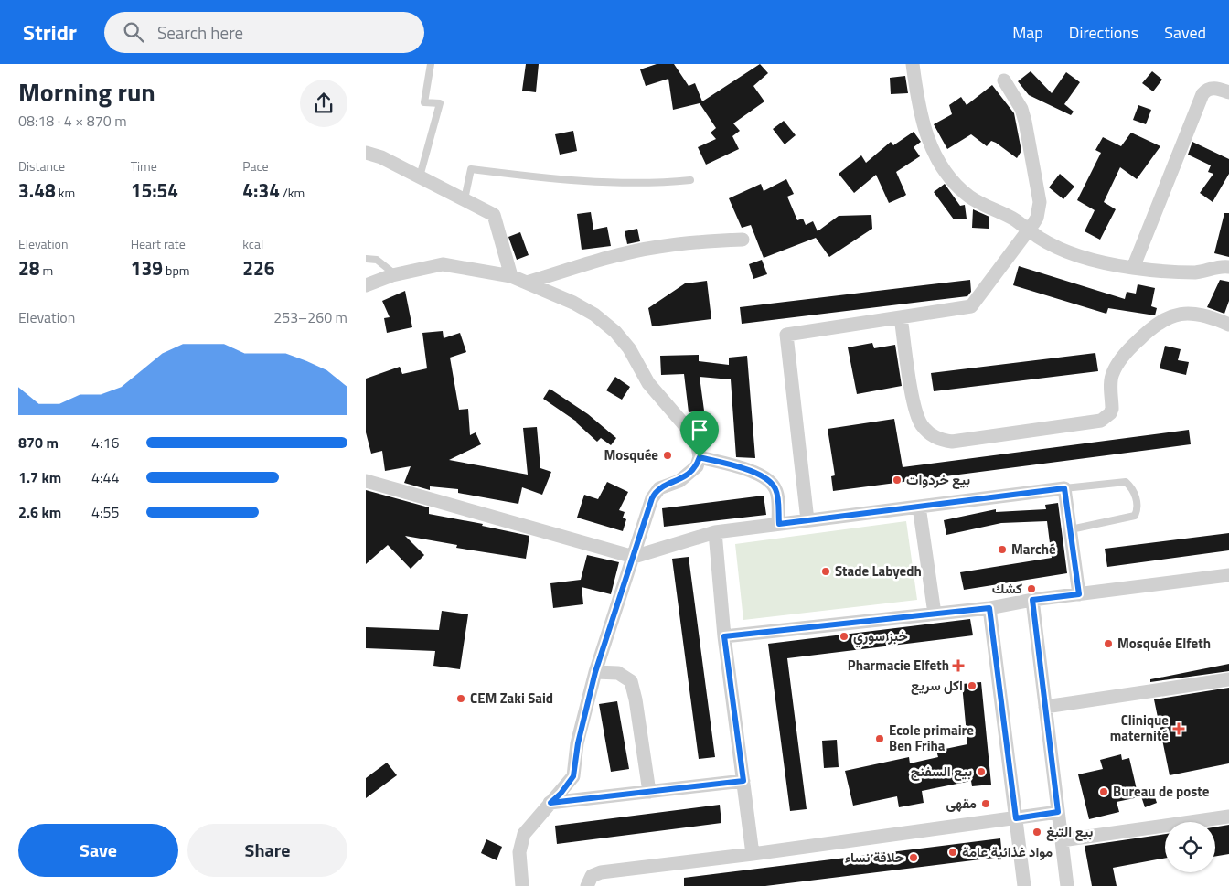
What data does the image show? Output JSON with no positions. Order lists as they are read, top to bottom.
{
  "places": {
    "other": [
      "Mosquée",
      "بيع خردوات",
      "Marché",
      "Stade Labyedh",
      "كشك",
      "خبز سوري",
      "Mosquée Elfeth",
      "اكل سريع",
      "CEM Zaki Said",
      "Ecole primaire Ben Friha",
      "بيع السفنج",
      "Bureau de poste",
      "مقهى",
      "بيع التبغ",
      "مواد غذائية عامة",
      "حلاقة نساء"
    ],
    "health": ["Pharmacie Elfeth", "Clinique maternité"]
  },
  "page": {
    "header": "Stridr",
    "search": "Search here",
    "nav": ["Map", "Directions", "Saved"],
    "heading": ["Morning run", "08:18 · 4 × 870 m"],
    "stats": [
      ["Distance", "3.48 km"],
      ["Time", "15:54"],
      ["Pace", "4:34 /km"],
      ["Elevation", "28 m"],
      ["Heart rate", "139 bpm"],
      ["kcal", "226"]
    ],
    "chart": ["Elevation", "253–260 m"],
    "list": [
      {
        "name": "870 m",
        "note": "4:16"
      },
      {
        "name": "1.7 km",
        "note": "4:44"
      },
      {
        "name": "2.6 km",
        "note": "4:55"
      }
    ],
    "buttons": ["Save", "Share"]
  }
}
